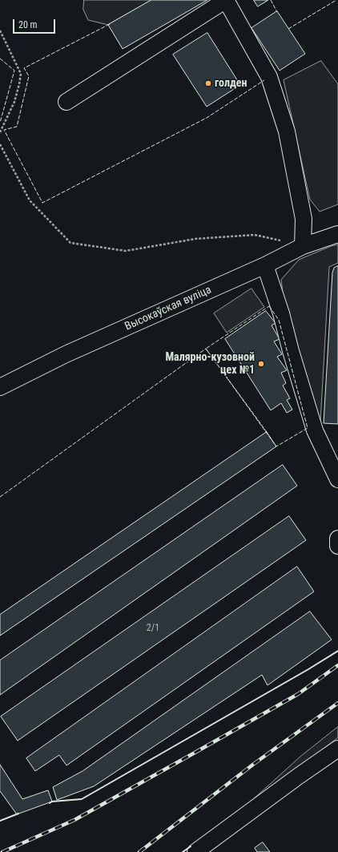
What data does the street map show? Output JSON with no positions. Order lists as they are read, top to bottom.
{
  "streets": {
    "street": ["Высокаўская вуліца"]
  },
  "places": ["голден", "Малярно-кузовной цех №1"],
  "house_numbers": ["2/1"],
  "scale_bar": "20 m"
}
